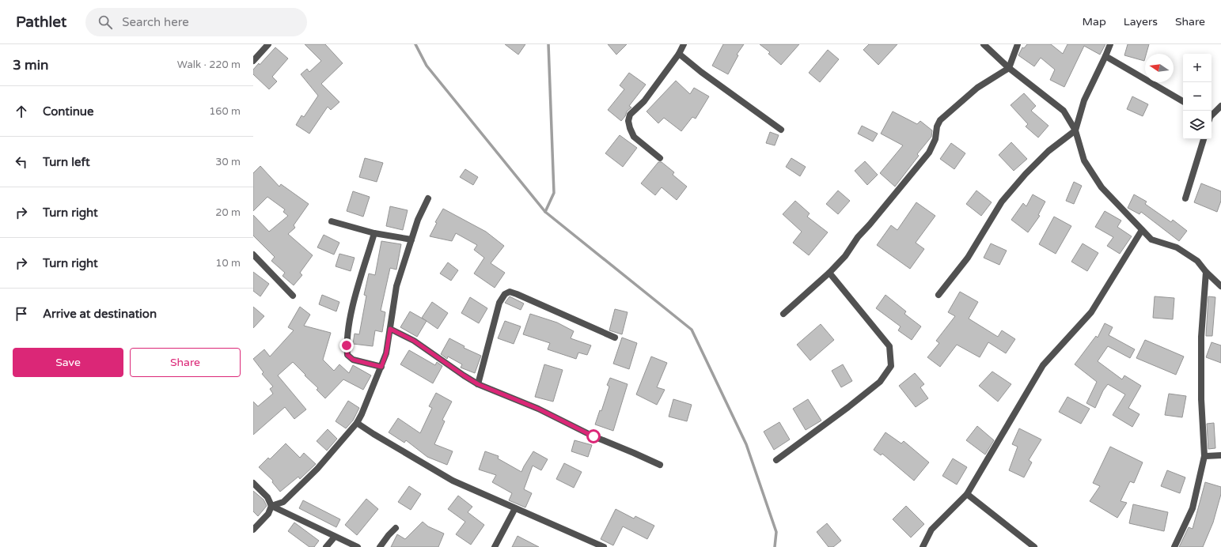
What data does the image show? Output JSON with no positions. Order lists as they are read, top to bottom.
{
  "north": "left",
  "page": {
    "header": "Pathlet",
    "search": "Search here",
    "nav": ["Map", "Layers", "Share"],
    "heading": ["3 min", "Walk · 220 m"],
    "map_buttons": ["+", "−"],
    "list": [
      ["Continue", "160 m"],
      ["Turn left", "30 m"],
      ["Turn right", "20 m"],
      ["Turn right", "10 m"],
      "Arrive at destination"
    ],
    "buttons": ["Save", "Share"]
  }
}
